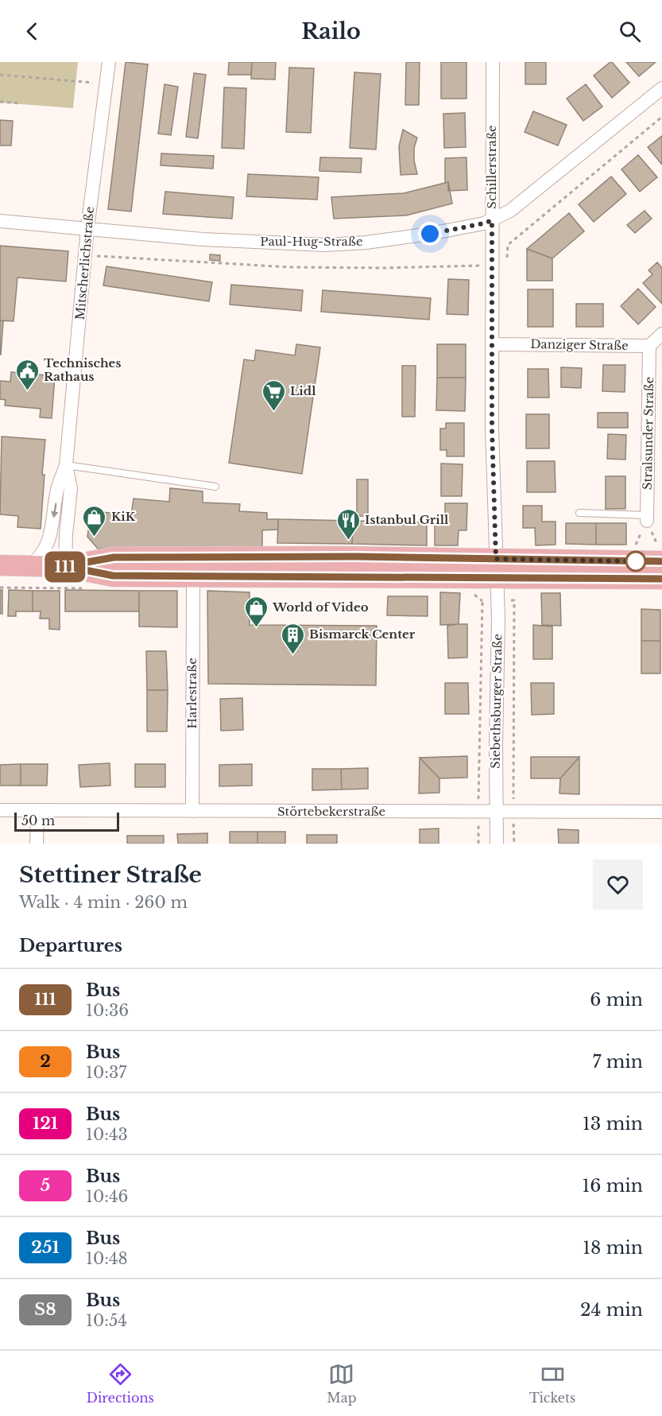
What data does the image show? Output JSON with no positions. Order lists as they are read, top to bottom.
{
  "streets": {
    "street": [
      "Schillerstraße",
      "Paul-Hug-Straße",
      "Mitscherlichstraße",
      "Danziger Straße",
      "Stralsunder Straße",
      "Harlestraße",
      "Siebethsburger Straße",
      "Störtebekerstraße"
    ]
  },
  "crossings": [
    ["Schillerstraße", "Paul-Hug-Straße"],
    ["Schillerstraße", "Danziger Straße"],
    ["Schillerstraße", "Siebethsburger Straße"],
    ["Paul-Hug-Straße", "Mitscherlichstraße"],
    ["Danziger Straße", "Stralsunder Straße"],
    ["Harlestraße", "Störtebekerstraße"],
    ["Siebethsburger Straße", "Störtebekerstraße"]
  ],
  "places": {
    "public building": ["Technisches Rathaus"],
    "supermarket": ["Lidl"],
    "shop": ["KiK", "World of Video"],
    "restaurant": ["Istanbul Grill"],
    "building": ["Bismarck Center"]
  },
  "lines": ["bus line 111"],
  "scale_bar": "50 m",
  "page": {
    "header": "Railo",
    "on_map": "111",
    "scale": "50 m",
    "heading": [
      ["Stettiner Straße", "Walk · 4 min · 260 m"],
      "Departures"
    ],
    "list": [
      {
        "mark": "111",
        "name": "Bus",
        "note": "10:36",
        "value": "6 min"
      },
      {
        "mark": "2",
        "name": "Bus",
        "note": "10:37",
        "value": "7 min"
      },
      {
        "mark": "121",
        "name": "Bus",
        "note": "10:43",
        "value": "13 min"
      },
      {
        "mark": "5",
        "name": "Bus",
        "note": "10:46",
        "value": "16 min"
      },
      {
        "mark": "251",
        "name": "Bus",
        "note": "10:48",
        "value": "18 min"
      },
      {
        "mark": "S8",
        "name": "Bus",
        "note": "10:54",
        "value": "24 min"
      }
    ],
    "tabs": ["Directions", "Map", "Tickets"]
  }
}
